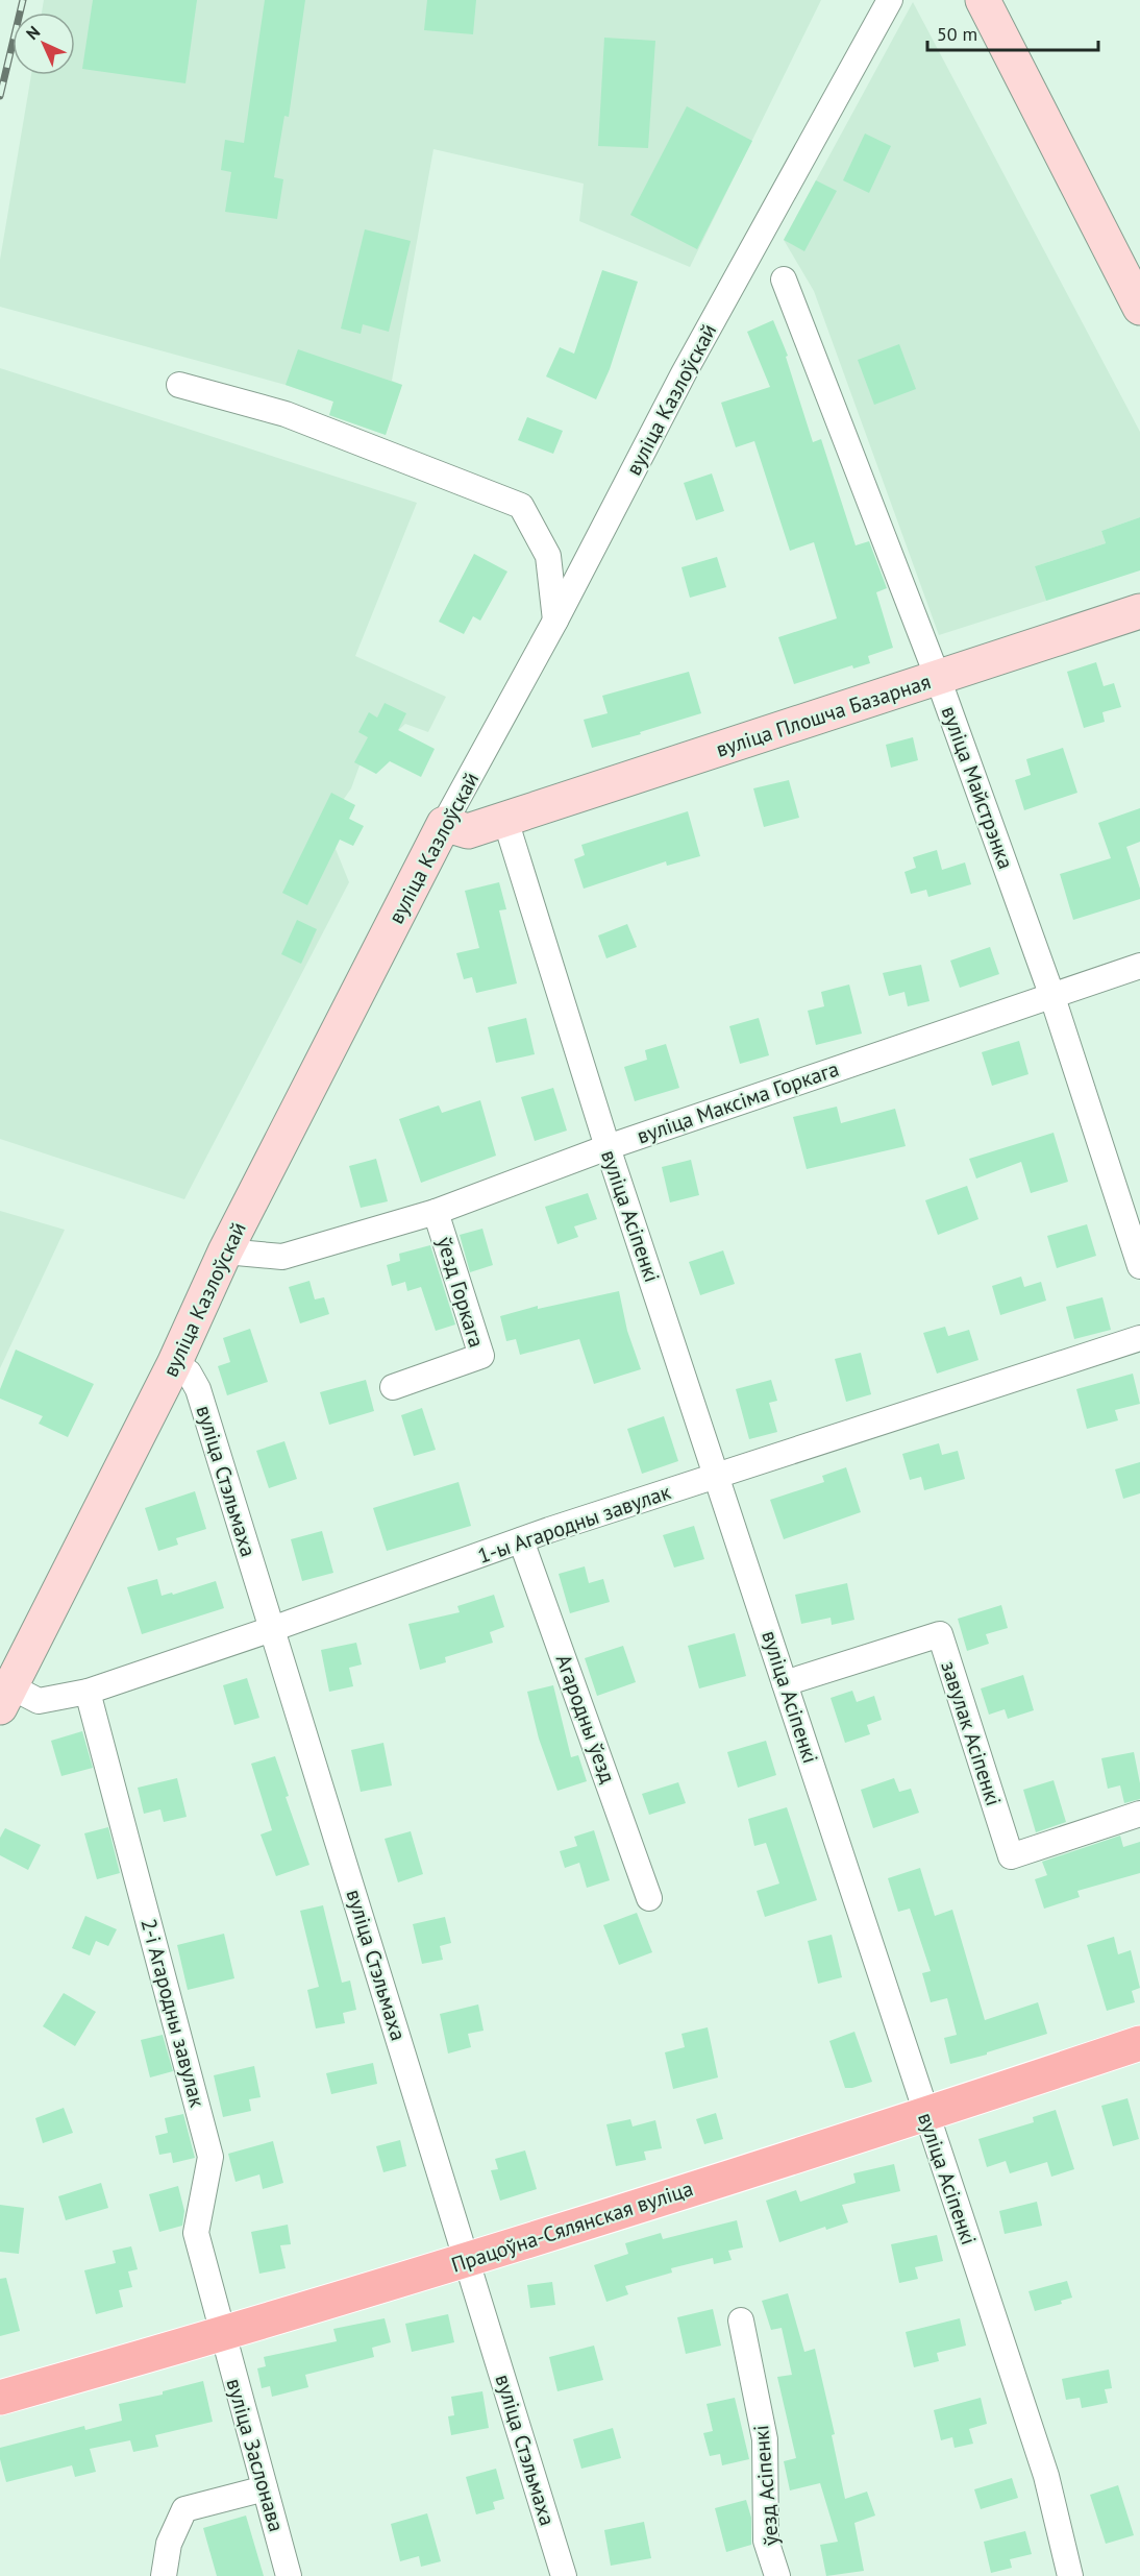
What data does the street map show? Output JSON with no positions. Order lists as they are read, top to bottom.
{
  "streets": {
    "main road": ["Працоўна-Сялянская вуліца"],
    "street": [
      "вуліца Казлоўскай",
      "вуліца Плошча Базарная",
      "вуліца Майстрэнка",
      "вуліца Максіма Горкага",
      "вуліца Асіпенкі",
      "ўезд Горкага",
      "вуліца Стэльмаха",
      "1-ы Агародны завулак",
      "Агародны ўезд",
      "завулак Асіпенкі",
      "2-і Агародны завулак",
      "вуліца Заслонава",
      "ўезд Асіпенкі"
    ]
  },
  "crossings": [
    ["вуліца Казлоўскай", "вуліца Плошча Базарная"],
    ["вуліца Казлоўскай", "вуліца Максіма Горкага"],
    ["вуліца Казлоўскай", "вуліца Стэльмаха"],
    ["вуліца Казлоўскай", "1-ы Агародны завулак"],
    ["вуліца Плошча Базарная", "вуліца Майстрэнка"],
    ["вуліца Плошча Базарная", "вуліца Асіпенкі"],
    ["вуліца Майстрэнка", "вуліца Максіма Горкага"],
    ["вуліца Максіма Горкага", "вуліца Асіпенкі"],
    ["вуліца Максіма Горкага", "ўезд Горкага"],
    ["вуліца Асіпенкі", "1-ы Агародны завулак"],
    ["вуліца Асіпенкі", "завулак Асіпенкі"],
    ["вуліца Асіпенкі", "Працоўна-Сялянская вуліца"],
    ["вуліца Стэльмаха", "1-ы Агародны завулак"],
    ["вуліца Стэльмаха", "Працоўна-Сялянская вуліца"],
    ["1-ы Агародны завулак", "Агародны ўезд"],
    ["1-ы Агародны завулак", "2-і Агародны завулак"],
    ["2-і Агародны завулак", "Працоўна-Сялянская вуліца"],
    ["2-і Агародны завулак", "вуліца Заслонава"],
    ["Працоўна-Сялянская вуліца", "вуліца Заслонава"]
  ],
  "scale_bar": "50 m",
  "north": "top left"
}
